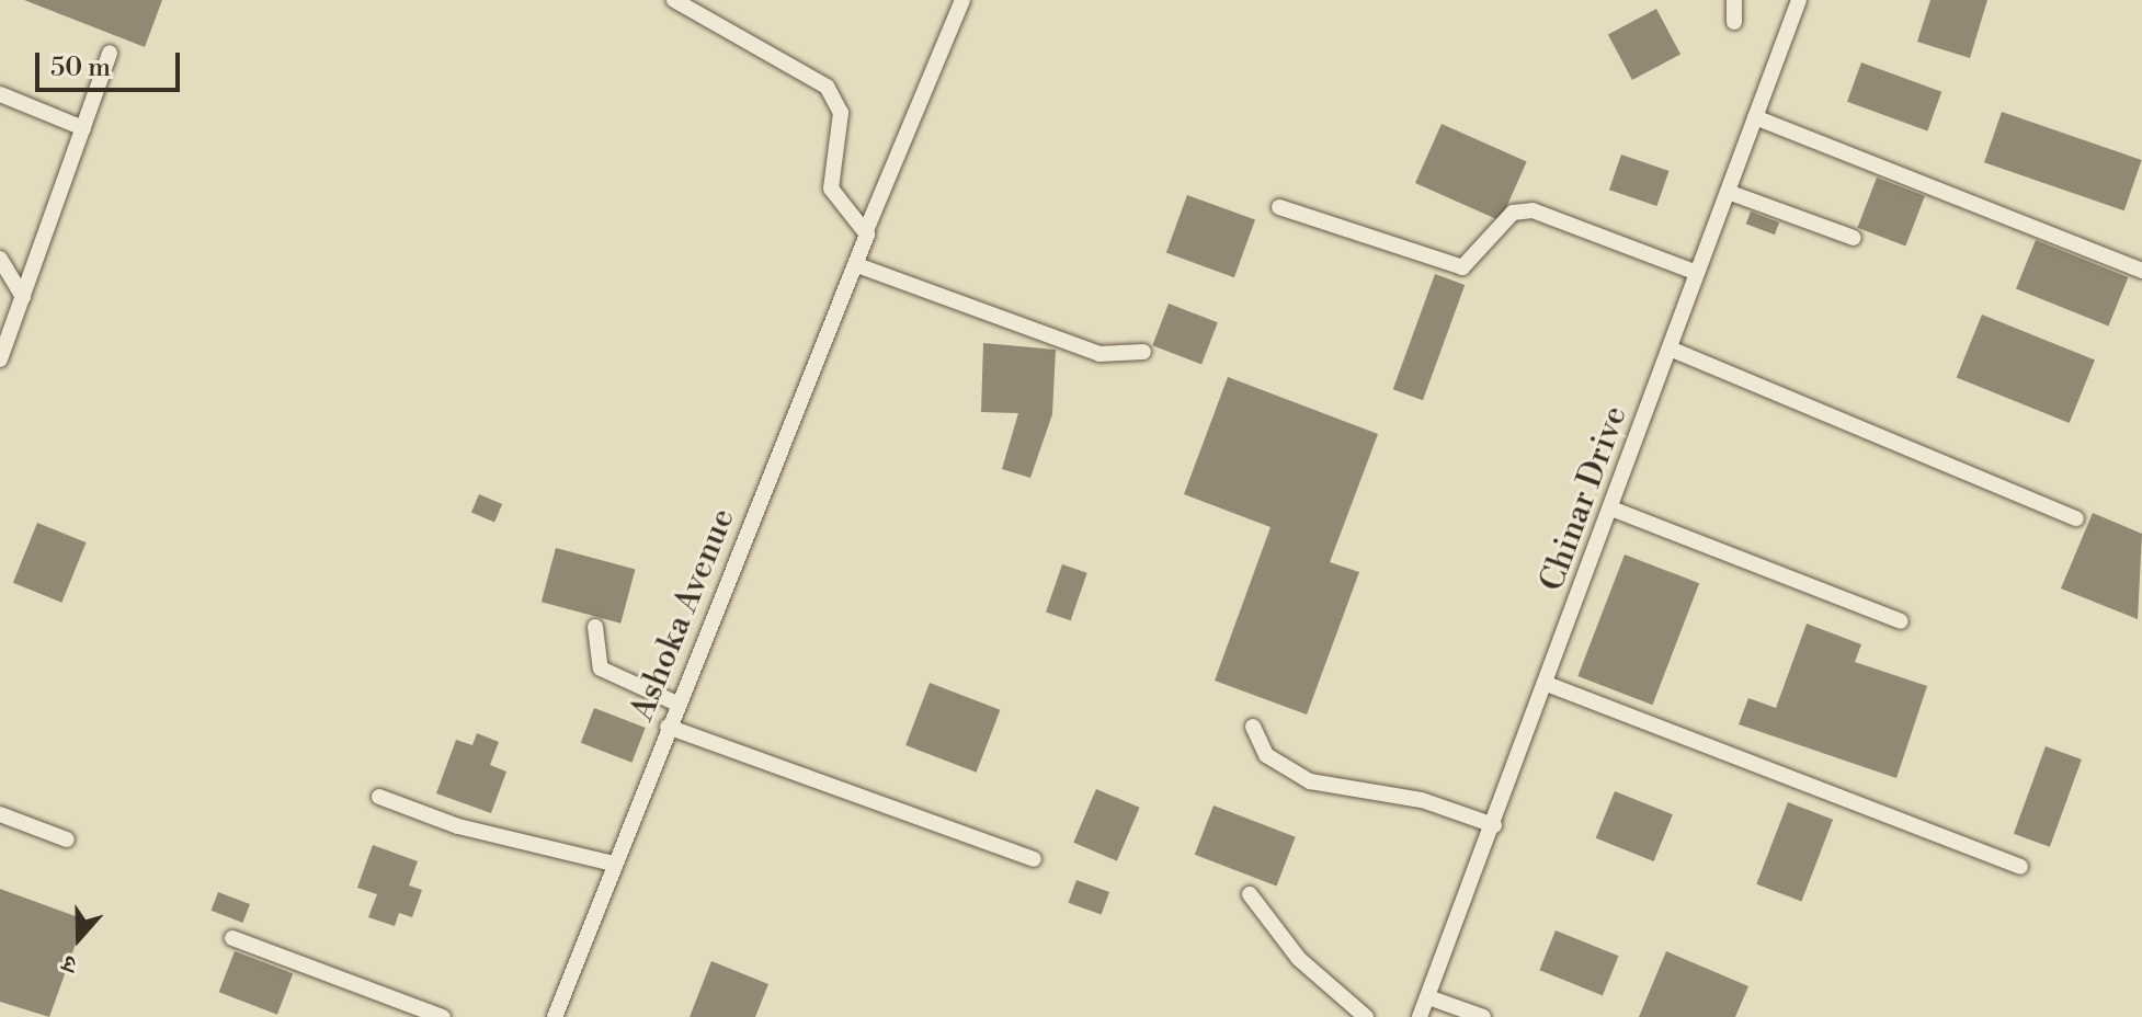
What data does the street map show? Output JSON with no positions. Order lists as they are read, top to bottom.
{
  "streets": {
    "street": ["Chinar Drive", "Ashoka Avenue"]
  },
  "scale_bar": "50 m",
  "north": "bottom"
}
